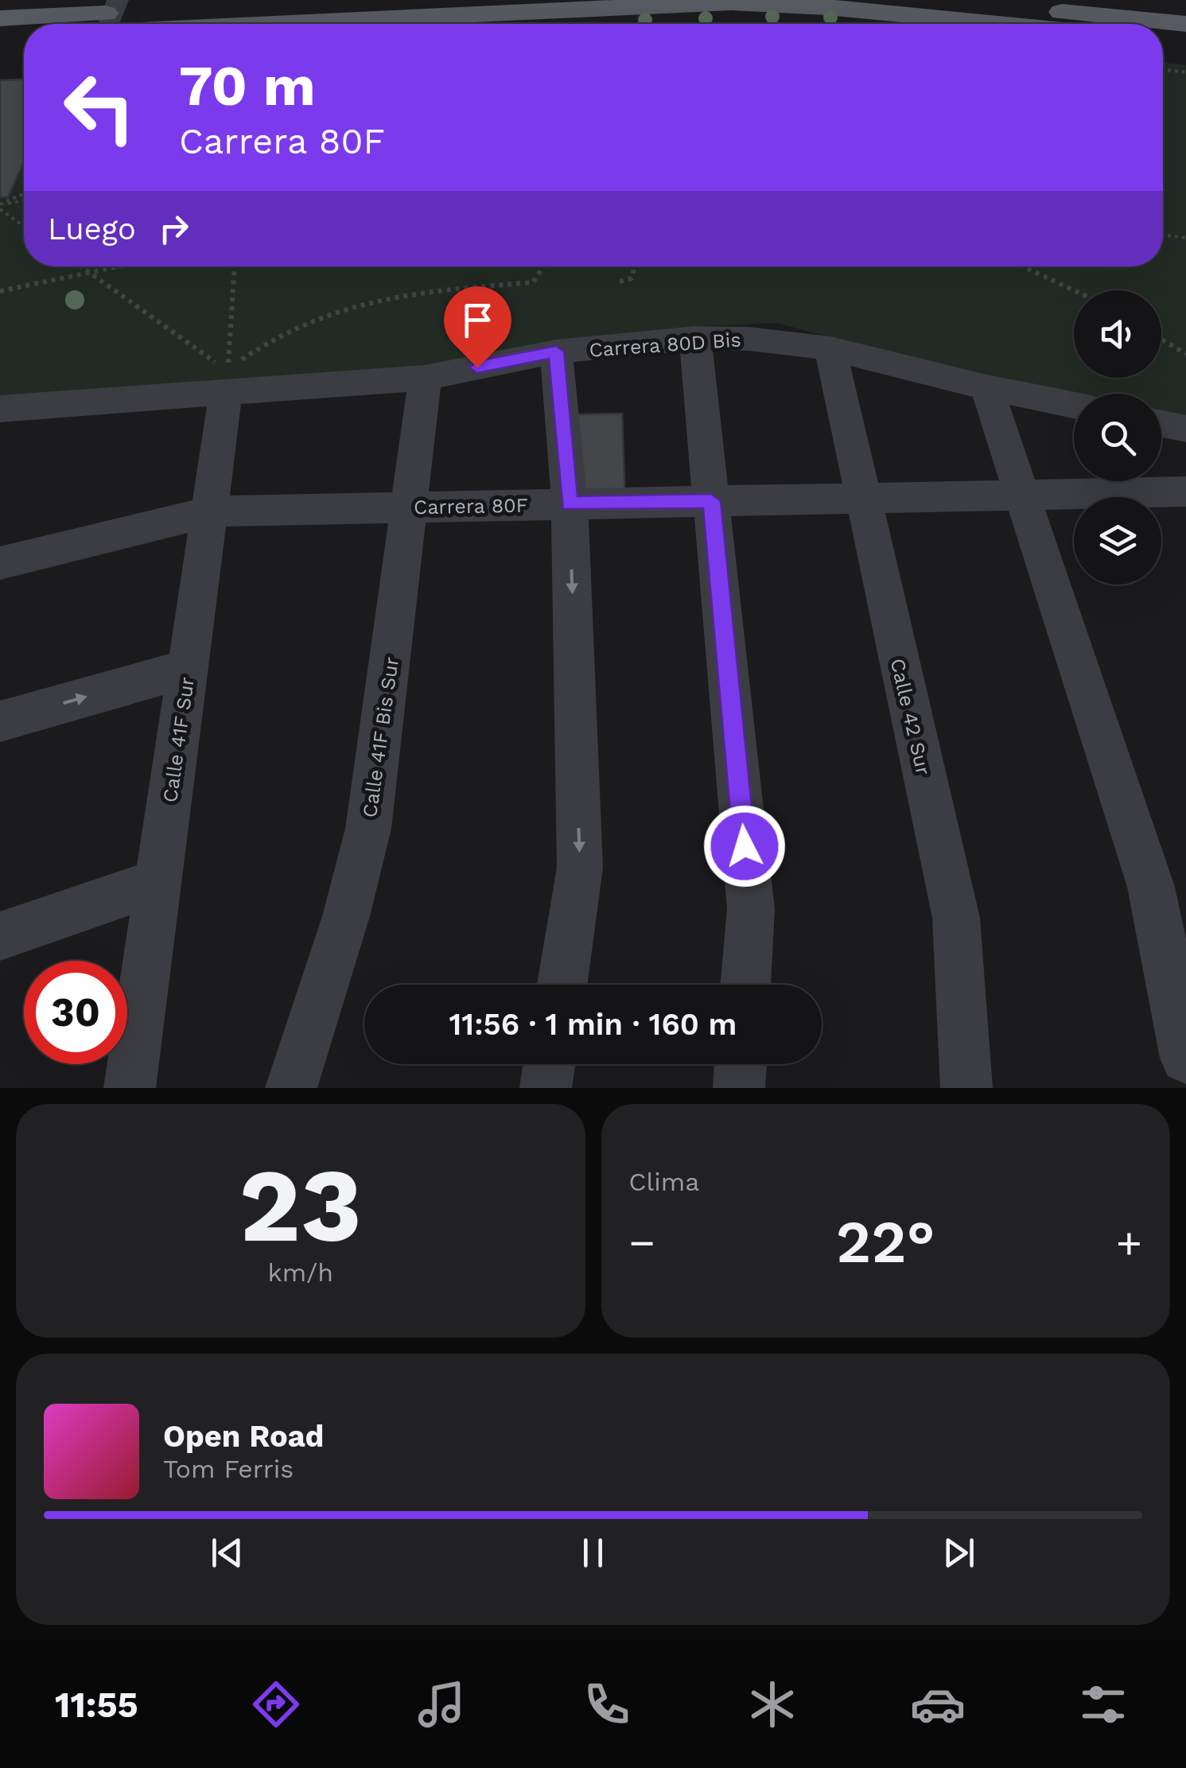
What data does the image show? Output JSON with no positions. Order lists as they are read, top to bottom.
{
  "streets": {
    "street": [
      "Carrera 80D Bis",
      "Carrera 80F",
      "Calle 42 Sur",
      "Calle 41F Bis Sur",
      "Calle 41F Sur"
    ]
  },
  "crossings": [
    ["Carrera 80D Bis", "Calle 42 Sur"],
    ["Carrera 80D Bis", "Calle 41F Bis Sur"],
    ["Carrera 80D Bis", "Calle 41F Sur"],
    ["Carrera 80F", "Calle 42 Sur"],
    ["Carrera 80F", "Calle 41F Bis Sur"],
    ["Carrera 80F", "Calle 41F Sur"]
  ],
  "page": {
    "turn": ["70 m", "Carrera 80F"],
    "then": "Luego",
    "limit": "30",
    "trip": "11:56 · 1 min · 160 m",
    "tile": [
      ["23", "km/h"],
      "Clima"
    ],
    "heat": ["−", "22°", "+"],
    "song": ["Open Road", "Tom Ferris"],
    "tabs": "11:55"
  }
}
